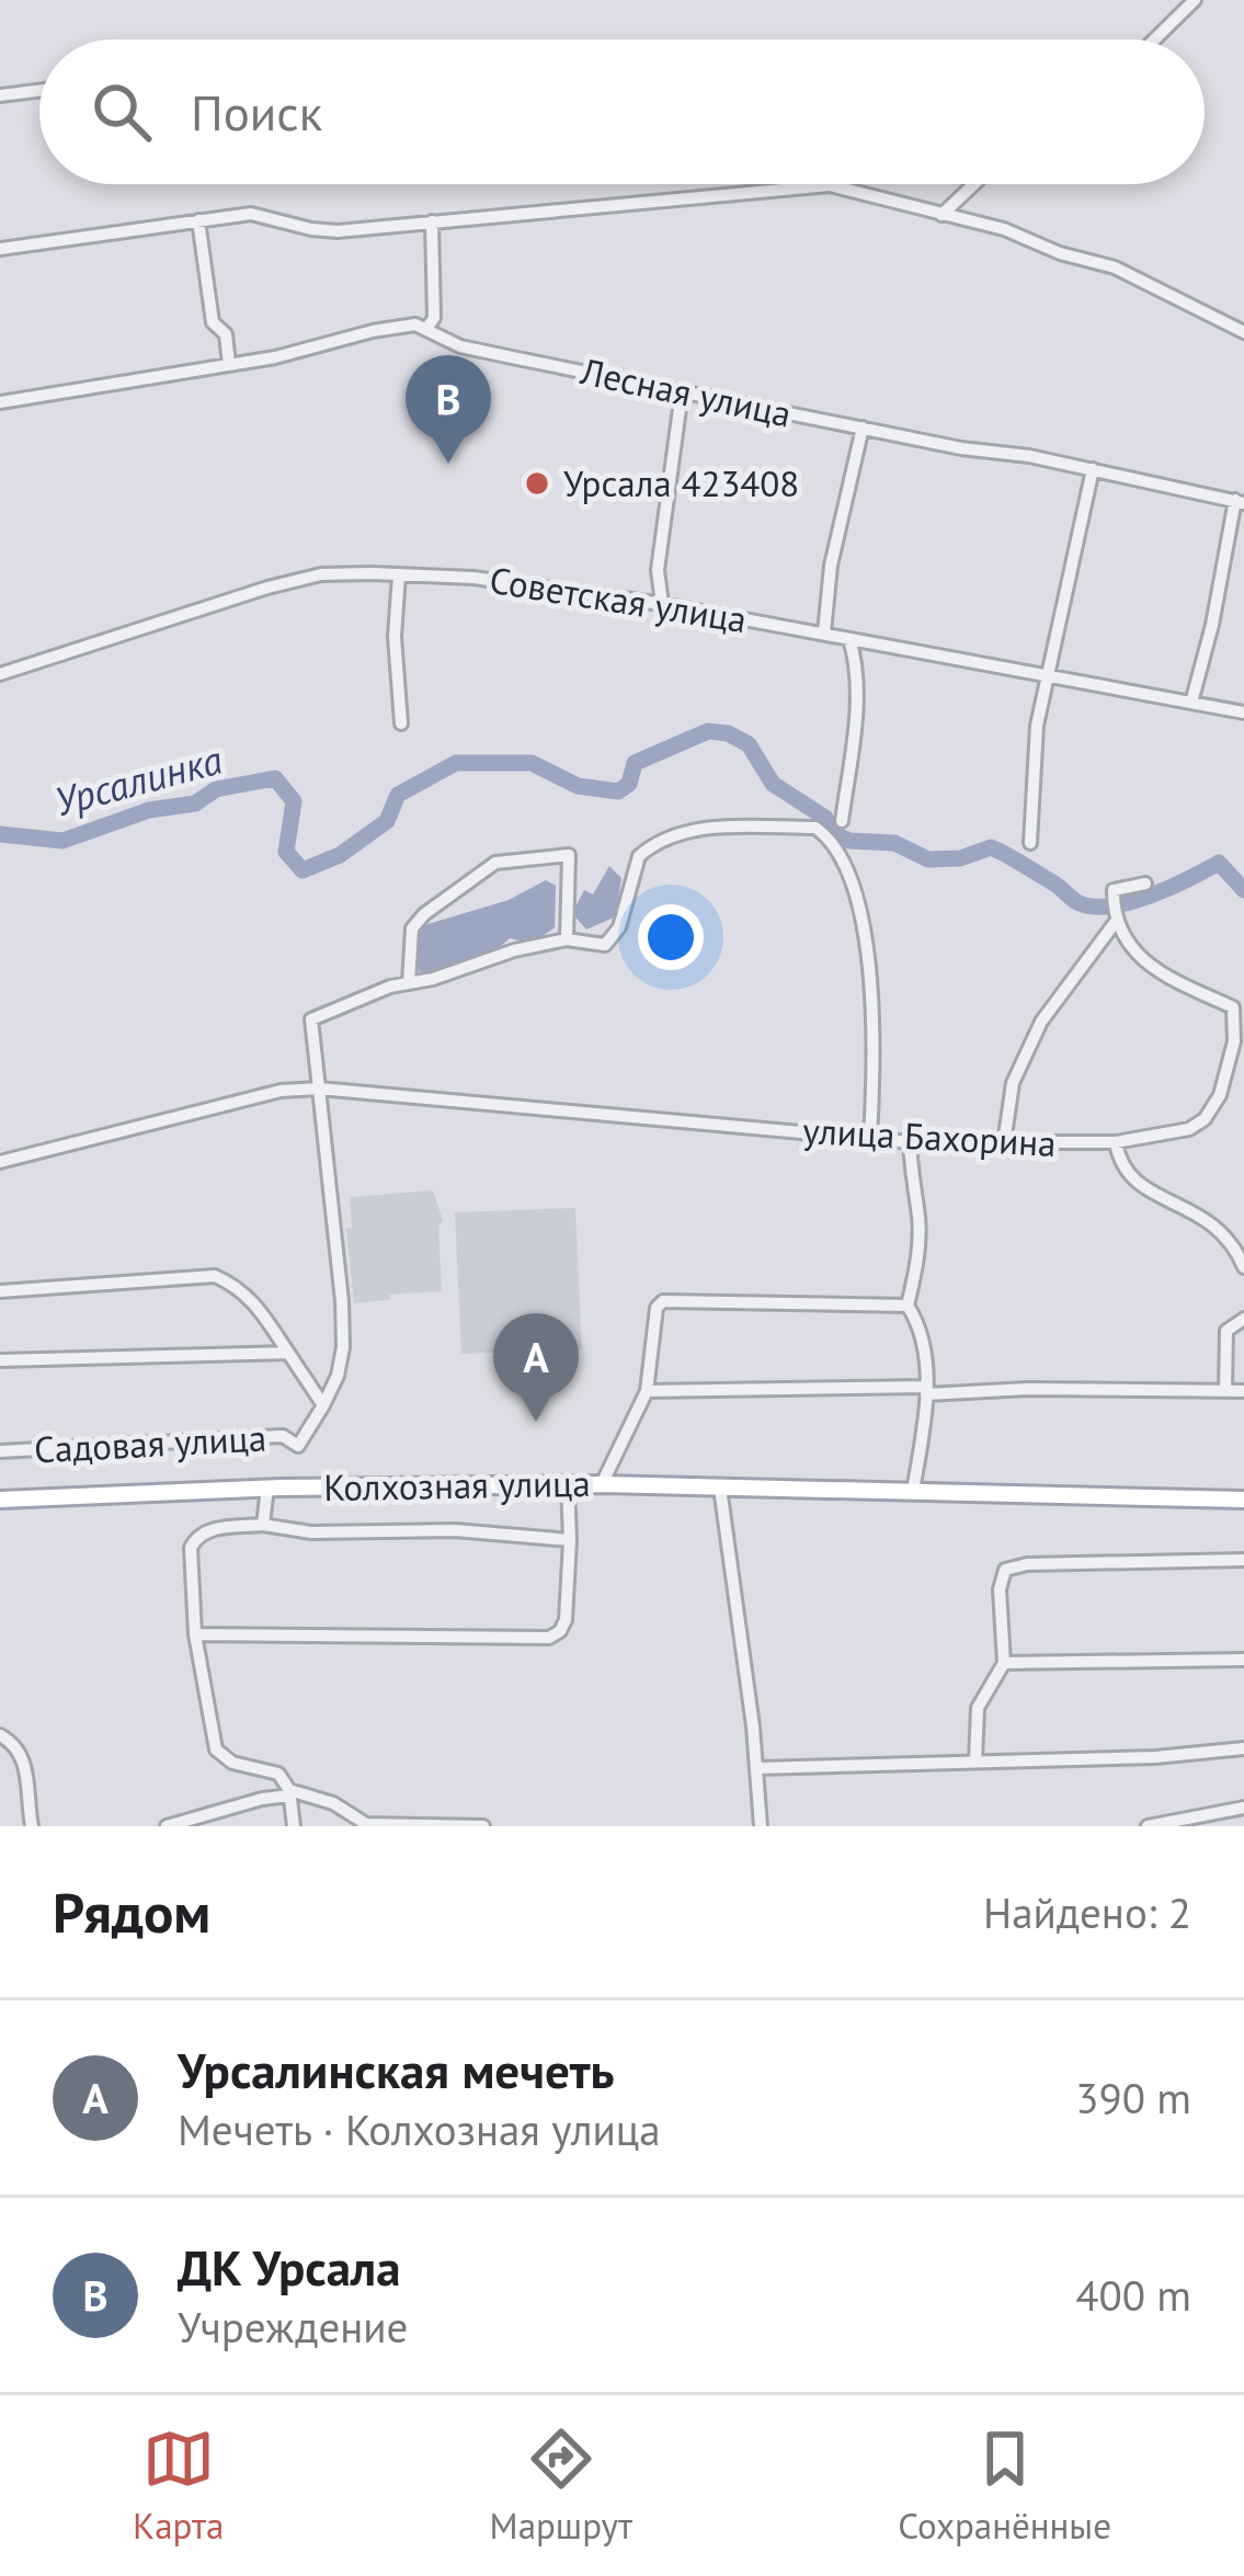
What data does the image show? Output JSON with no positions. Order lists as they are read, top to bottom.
{
  "streets": {
    "main road": ["Колхозная улица"],
    "street": [
      "Лесная улица",
      "Советская улица",
      "улица Бахорина",
      "Садовая улица"
    ]
  },
  "water": ["Урсалинка"],
  "places": ["Урсала 423408"],
  "page": {
    "search": "Поиск",
    "pins": ["B", "A"],
    "heading": ["Рядом", "Найдено: 2"],
    "list": [
      {
        "mark": "A",
        "name": "Урсалинская мечеть",
        "note": "Мечеть · Колхозная улица",
        "value": "390 m"
      },
      {
        "mark": "B",
        "name": "ДК Урсала",
        "note": "Учреждение",
        "value": "400 m"
      }
    ],
    "nav": ["Карта", "Маршрут", "Сохранённые"]
  }
}
